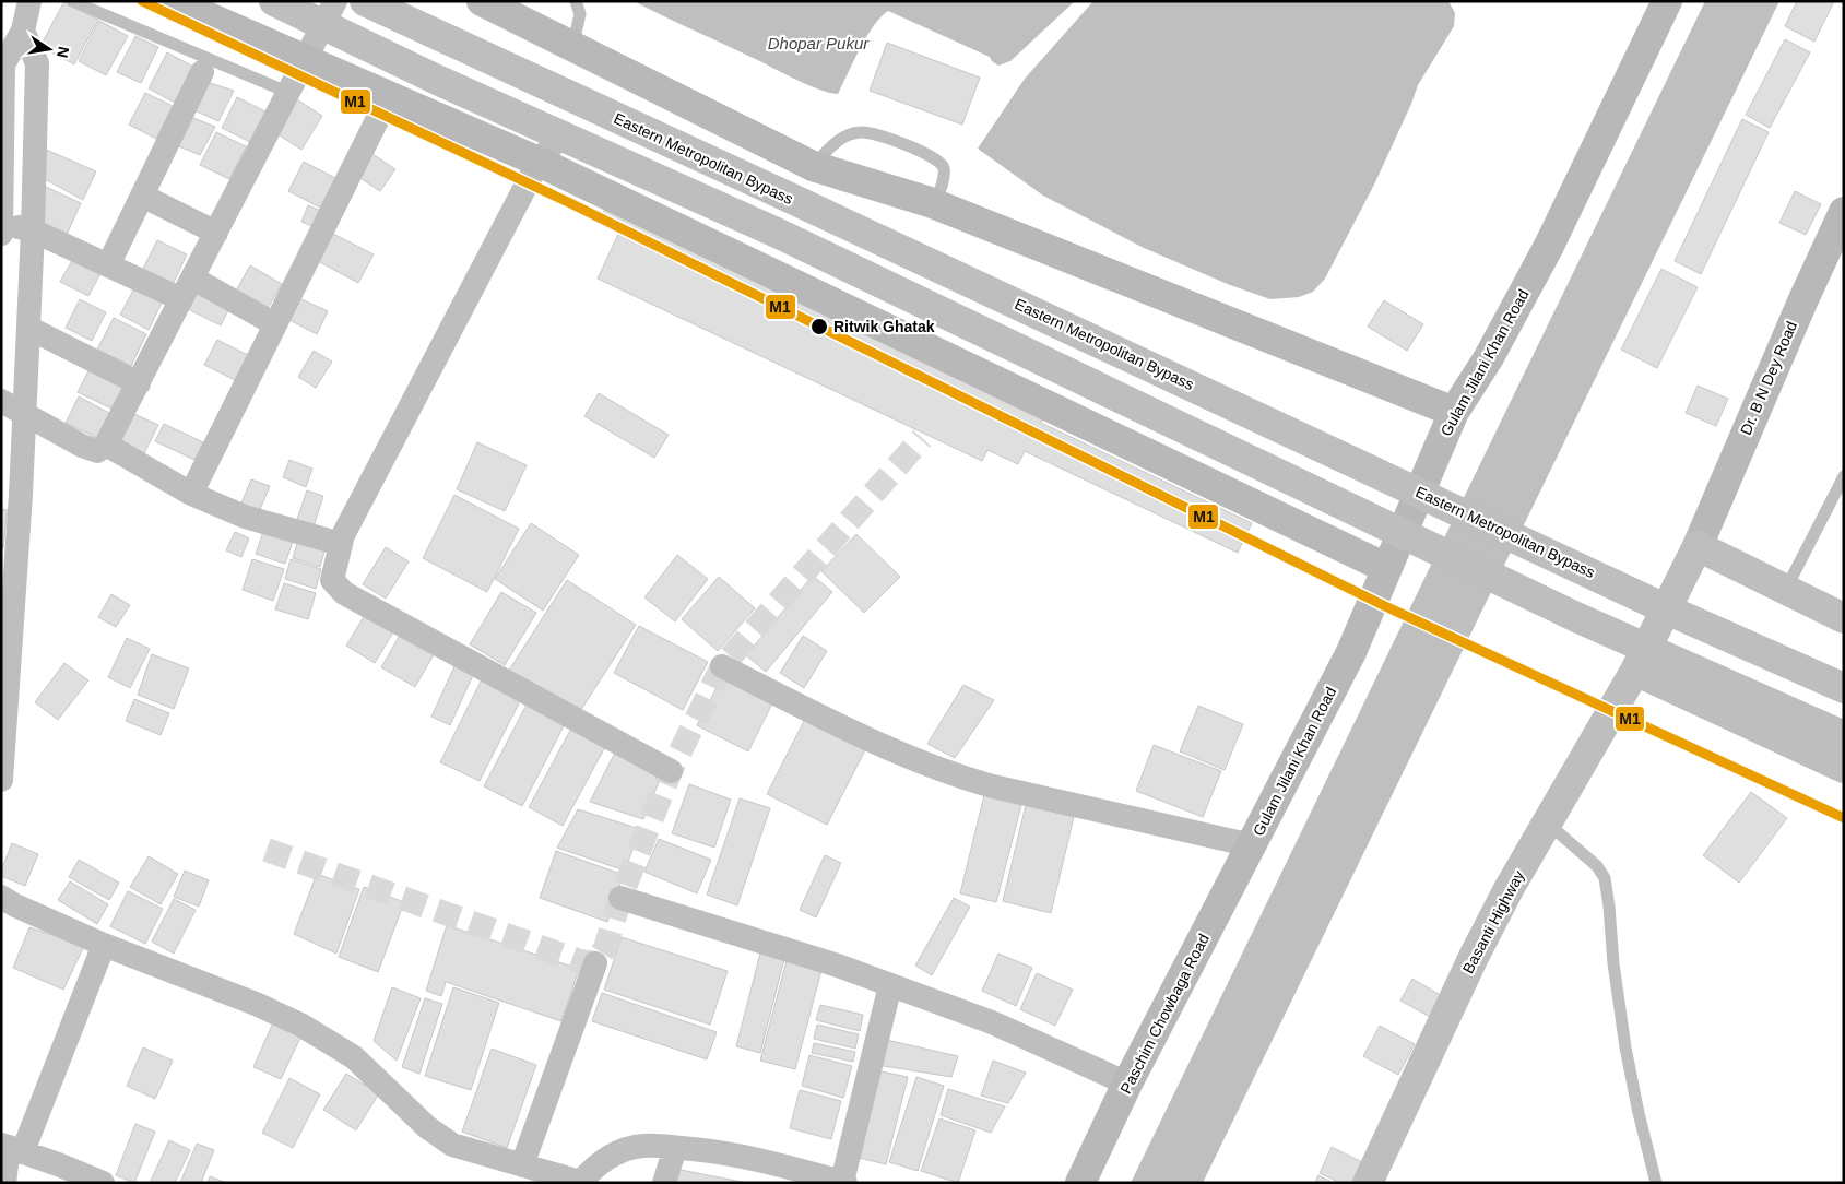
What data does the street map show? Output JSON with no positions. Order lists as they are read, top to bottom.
{
  "streets": {
    "main road": ["Eastern Metropolitan Bypass", "Basanti Highway"],
    "street": ["Gulam Jilani Khan Road", "Dr. B N Dey Road", "Paschim Chowbaga Road"]
  },
  "crossings": [
    ["Gulam Jilani Khan Road", "Paschim Chowbaga Road"],
    ["Dr. B N Dey Road", "Basanti Highway"]
  ],
  "water": ["Dhopar Pukur"],
  "places": ["Ritwik Ghatak"],
  "lines": ["transit line M1"],
  "north": "right"
}
